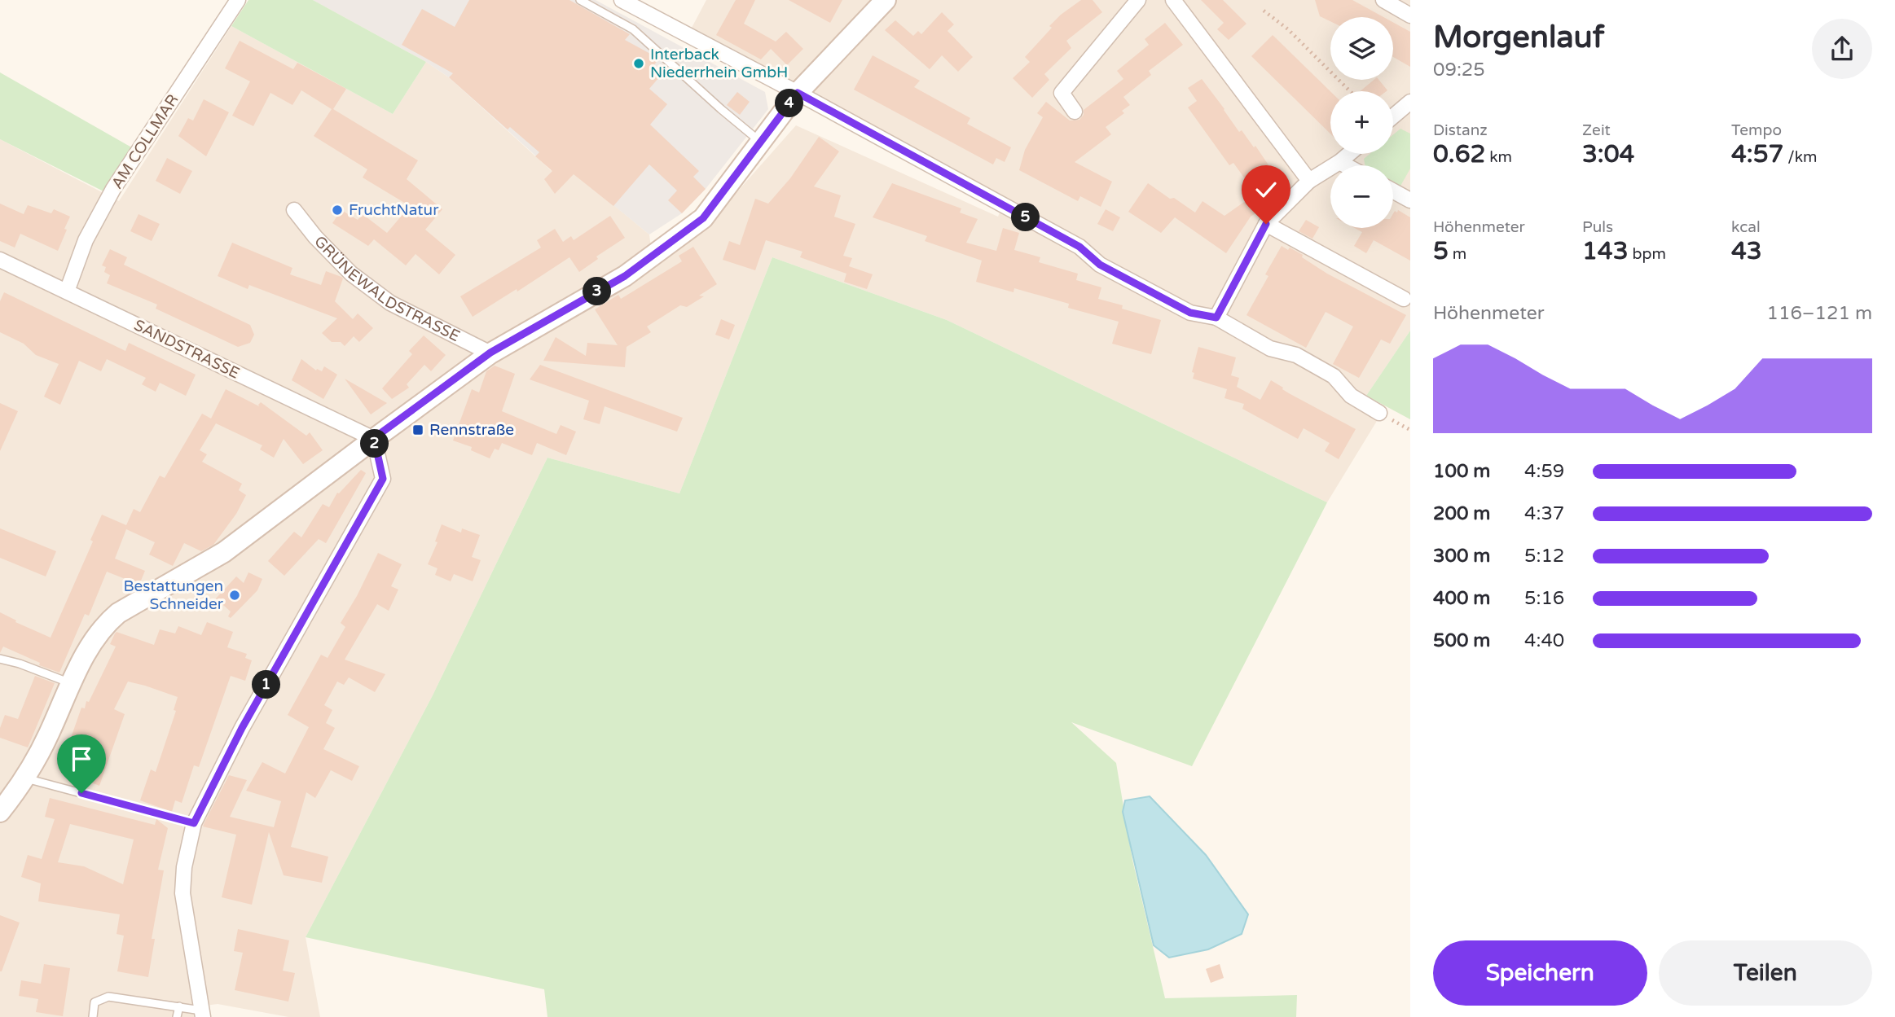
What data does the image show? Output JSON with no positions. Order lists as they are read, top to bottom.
{
  "streets": {
    "street": ["AM COLLMAR", "GRÜNEWALDSTRASSE", "SANDSTRASSE"]
  },
  "crossings": [
    ["AM COLLMAR", "SANDSTRASSE"]
  ],
  "places": {
    "other": ["Interback Niederrhein GmbH", "FruchtNatur", "Bestattungen Schneider"],
    "transit": ["Rennstraße"]
  },
  "page": {
    "heading": ["Morgenlauf", "09:25"],
    "map_buttons": ["+", "−"],
    "pins": [
      "4",
      "5",
      "3",
      "2",
      "1"
    ],
    "stats": [
      ["Distanz", "0.62 km"],
      ["Zeit", "3:04"],
      ["Tempo", "4:57 /km"],
      ["Höhenmeter", "5 m"],
      ["Puls", "143 bpm"],
      ["kcal", "43"]
    ],
    "chart": ["Höhenmeter", "116–121 m"],
    "list": [
      {
        "name": "100 m",
        "note": "4:59"
      },
      {
        "name": "200 m",
        "note": "4:37"
      },
      {
        "name": "300 m",
        "note": "5:12"
      },
      {
        "name": "400 m",
        "note": "5:16"
      },
      {
        "name": "500 m",
        "note": "4:40"
      }
    ],
    "buttons": ["Speichern", "Teilen"]
  }
}
